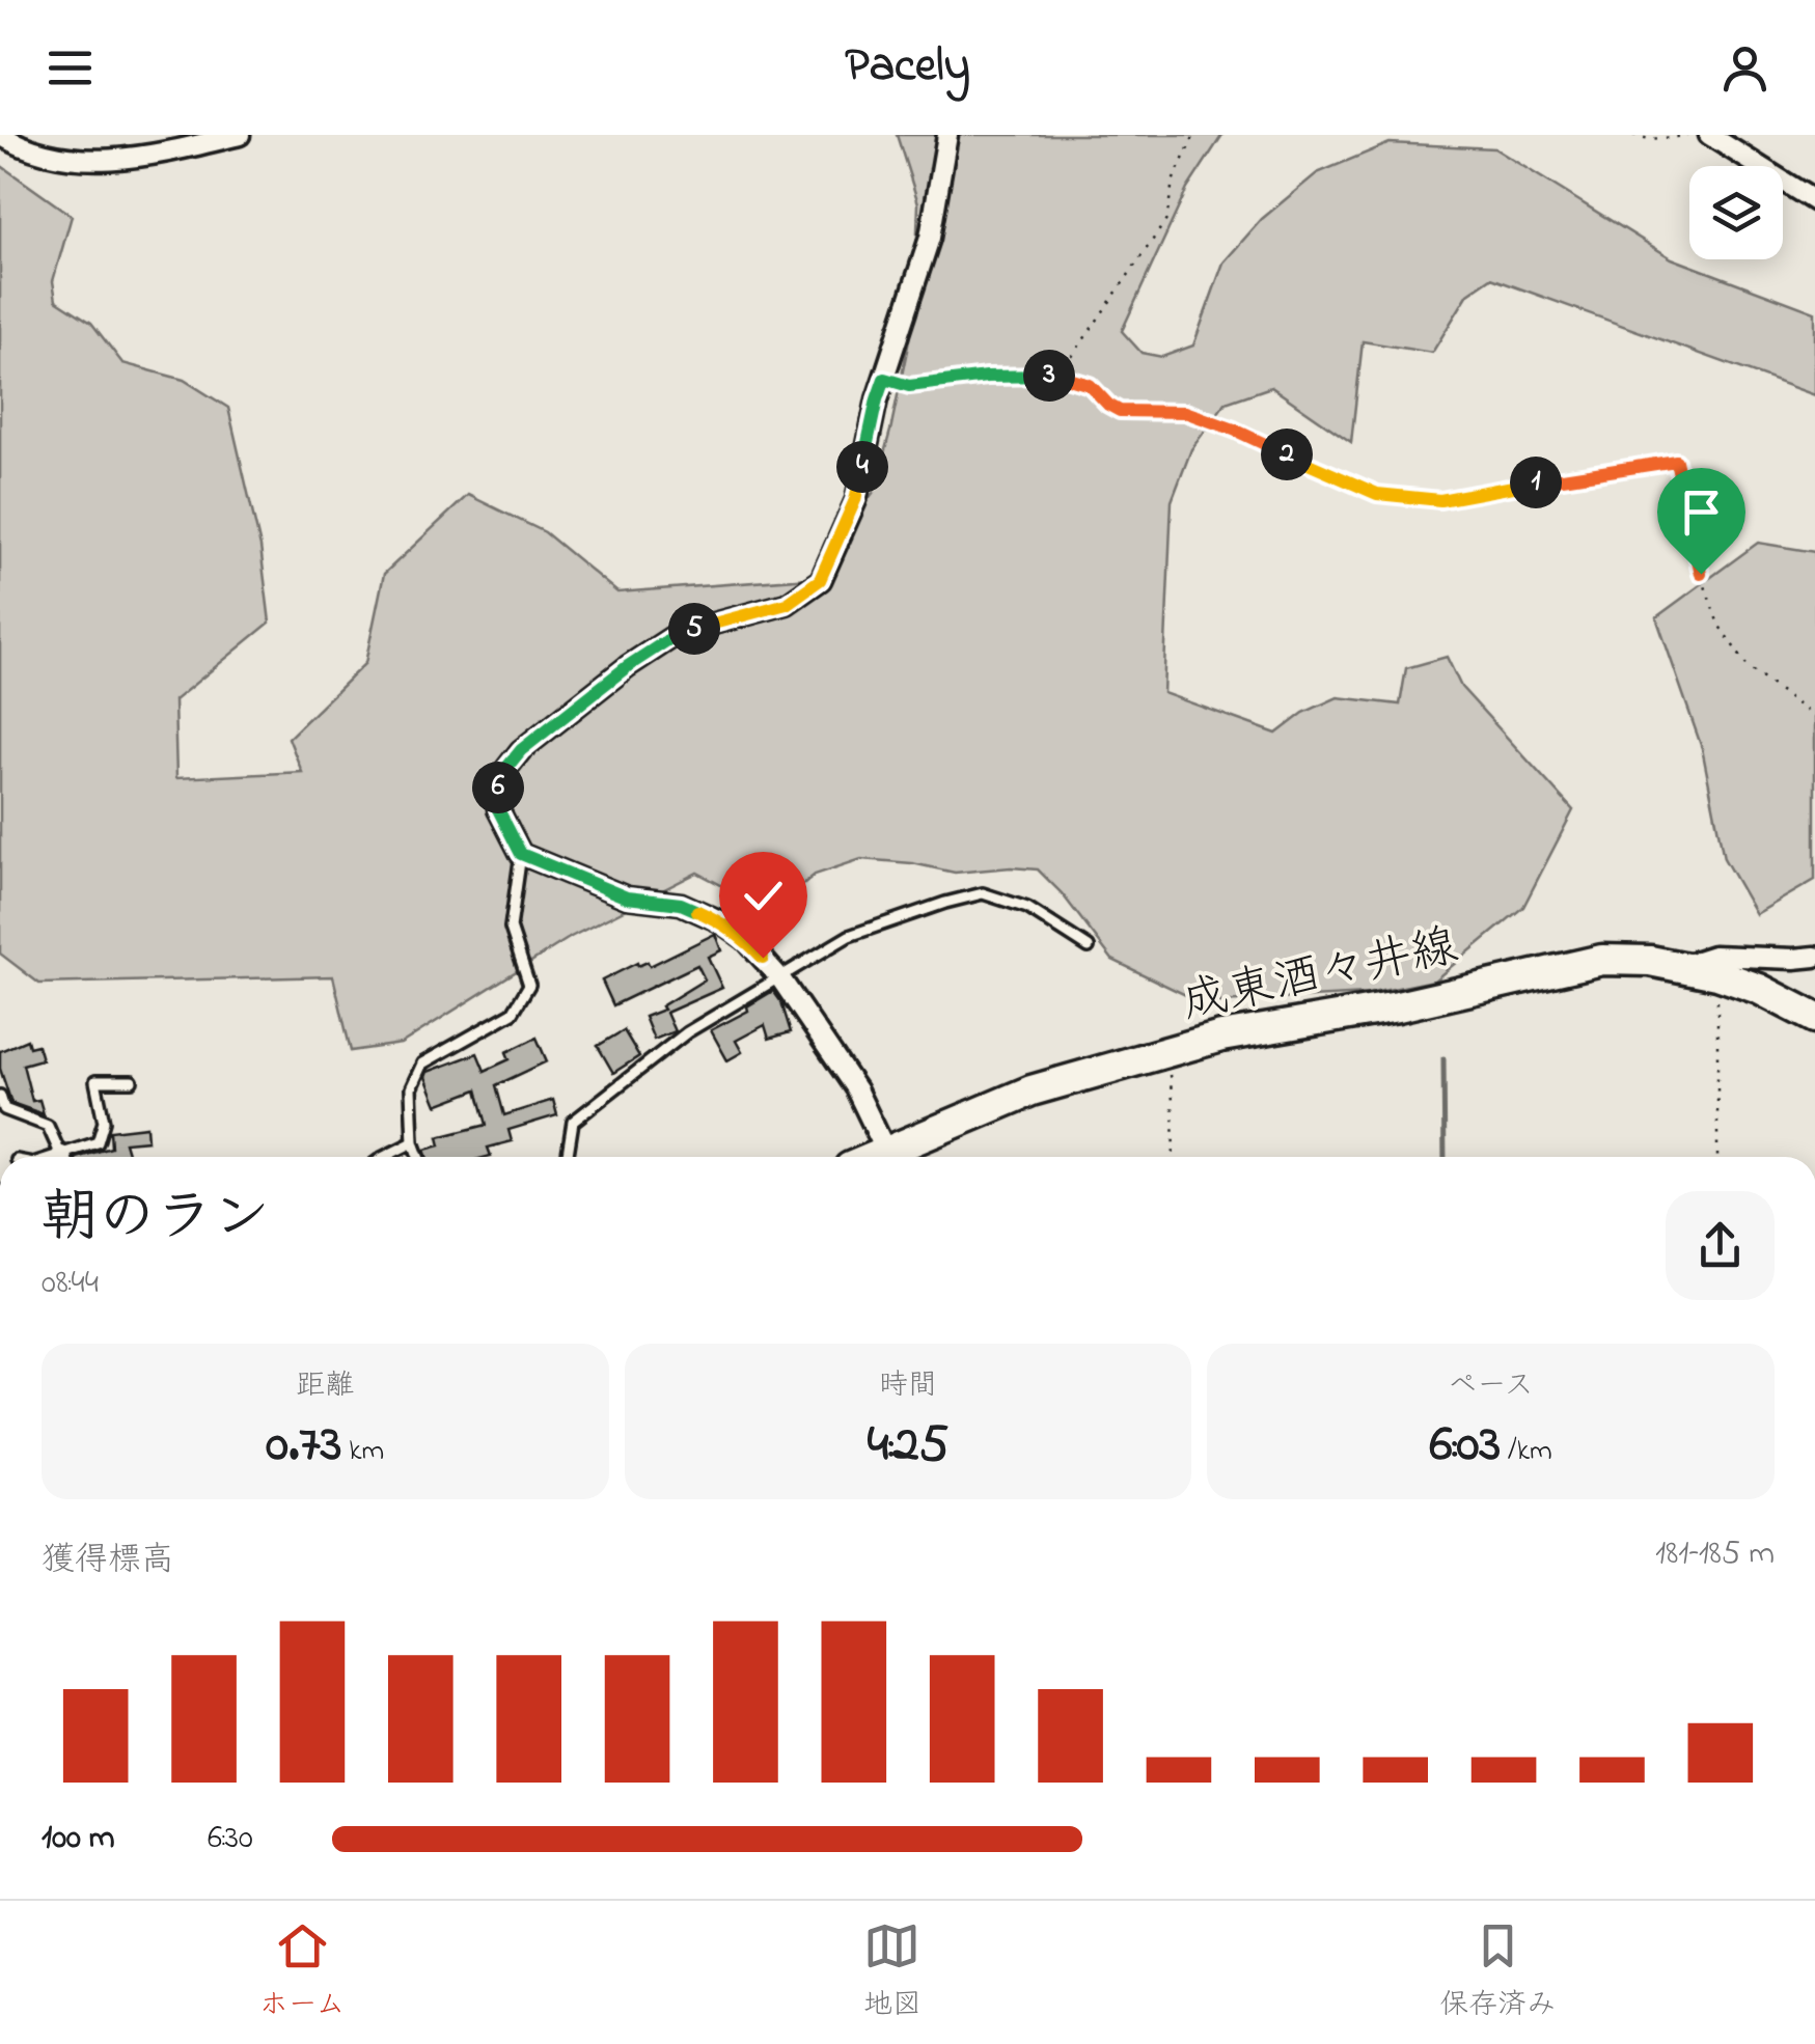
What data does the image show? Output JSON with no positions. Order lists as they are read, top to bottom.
{
  "streets": {
    "main road": ["成東酒々井線"]
  },
  "page": {
    "header": "Pacely",
    "pins": [
      "3",
      "2",
      "4",
      "1",
      "5",
      "6"
    ],
    "heading": ["朝のラン", "08:44"],
    "stats": [
      ["距離", "0.73 km"],
      ["時間", "4:25"],
      ["ペース", "6:03 /km"]
    ],
    "chart": ["獲得標高", "181–185 m"],
    "list": [
      {
        "name": "100 m",
        "note": "6:30"
      }
    ],
    "tabs": ["ホーム", "地図", "保存済み"]
  }
}
